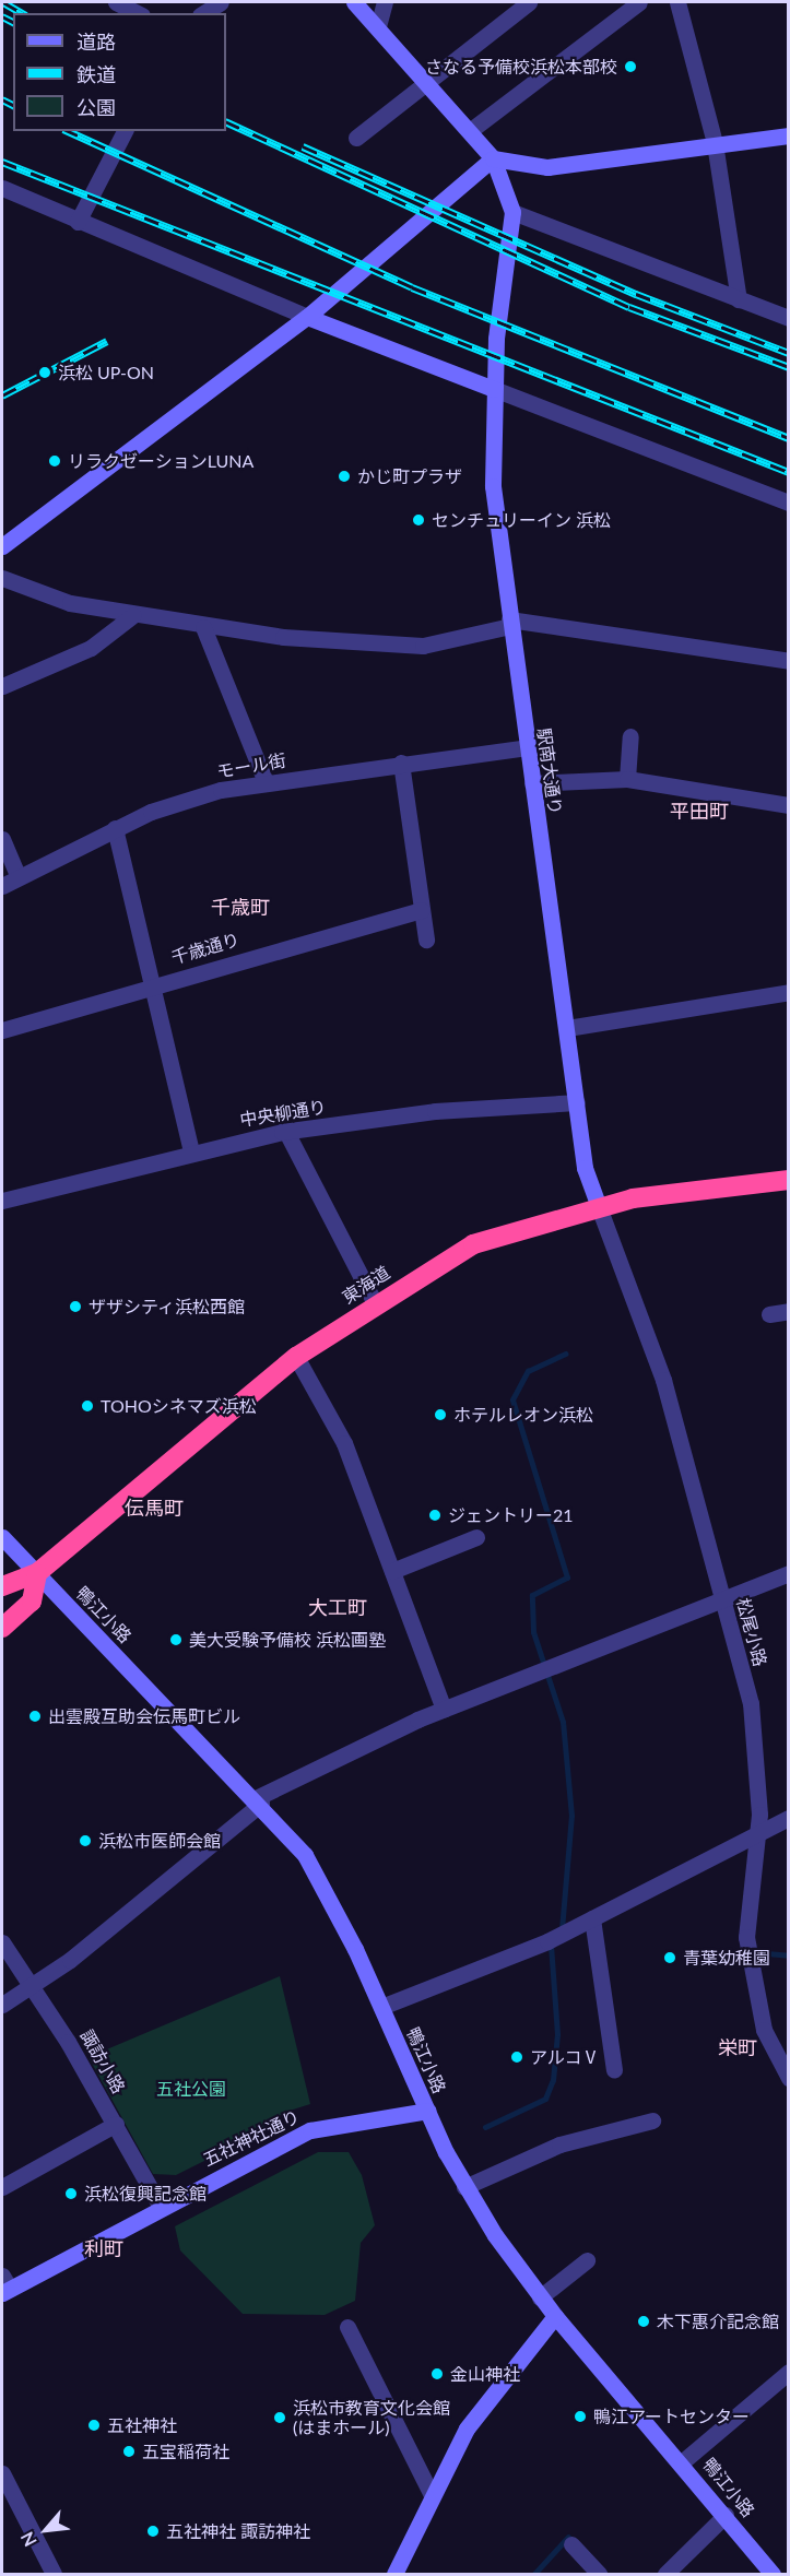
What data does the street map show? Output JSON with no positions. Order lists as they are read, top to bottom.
{
  "streets": {
    "highway": ["東海道"],
    "street": [
      "モール街",
      "駅南大通り",
      "千歳通り",
      "中央柳通り",
      "鴨江小路",
      "松尾小路",
      "諏訪小路",
      "五社神社通り"
    ]
  },
  "crossings": [
    ["モール街", "駅南大通り"],
    ["駅南大通り", "中央柳通り"],
    ["駅南大通り", "東海道"],
    ["駅南大通り", "松尾小路"],
    ["東海道", "鴨江小路"],
    ["東海道", "松尾小路"],
    ["鴨江小路", "五社神社通り"],
    ["諏訪小路", "五社神社通り"]
  ],
  "districts": [
    "平田町",
    "千歳町",
    "伝馬町",
    "大工町",
    "栄町",
    "利町"
  ],
  "parks": ["五社公園"],
  "places": [
    "さなる予備校浜松本部校",
    "浜松 UP-ON",
    "リラクゼーションLUNA",
    "かじ町プラザ",
    "センチュリーイン 浜松",
    "ザザシティ浜松西館",
    "TOHOシネマズ浜松",
    "ホテルレオン浜松",
    "ジェントリー21",
    "美大受験予備校 浜松画塾",
    "出雲殿互助会伝馬町ビル",
    "浜松市医師会館",
    "青葉幼稚園",
    "アルコⅤ",
    "浜松復興記念館",
    "木下惠介記念館",
    "金山神社",
    "鴨江アートセンター",
    "浜松市教育文化会館 (はまホール)",
    "五社神社",
    "五宝稲荷社",
    "五社神社 諏訪神社"
  ],
  "legend": ["道路", "鉄道", "公園"],
  "north": "bottom left"
}
